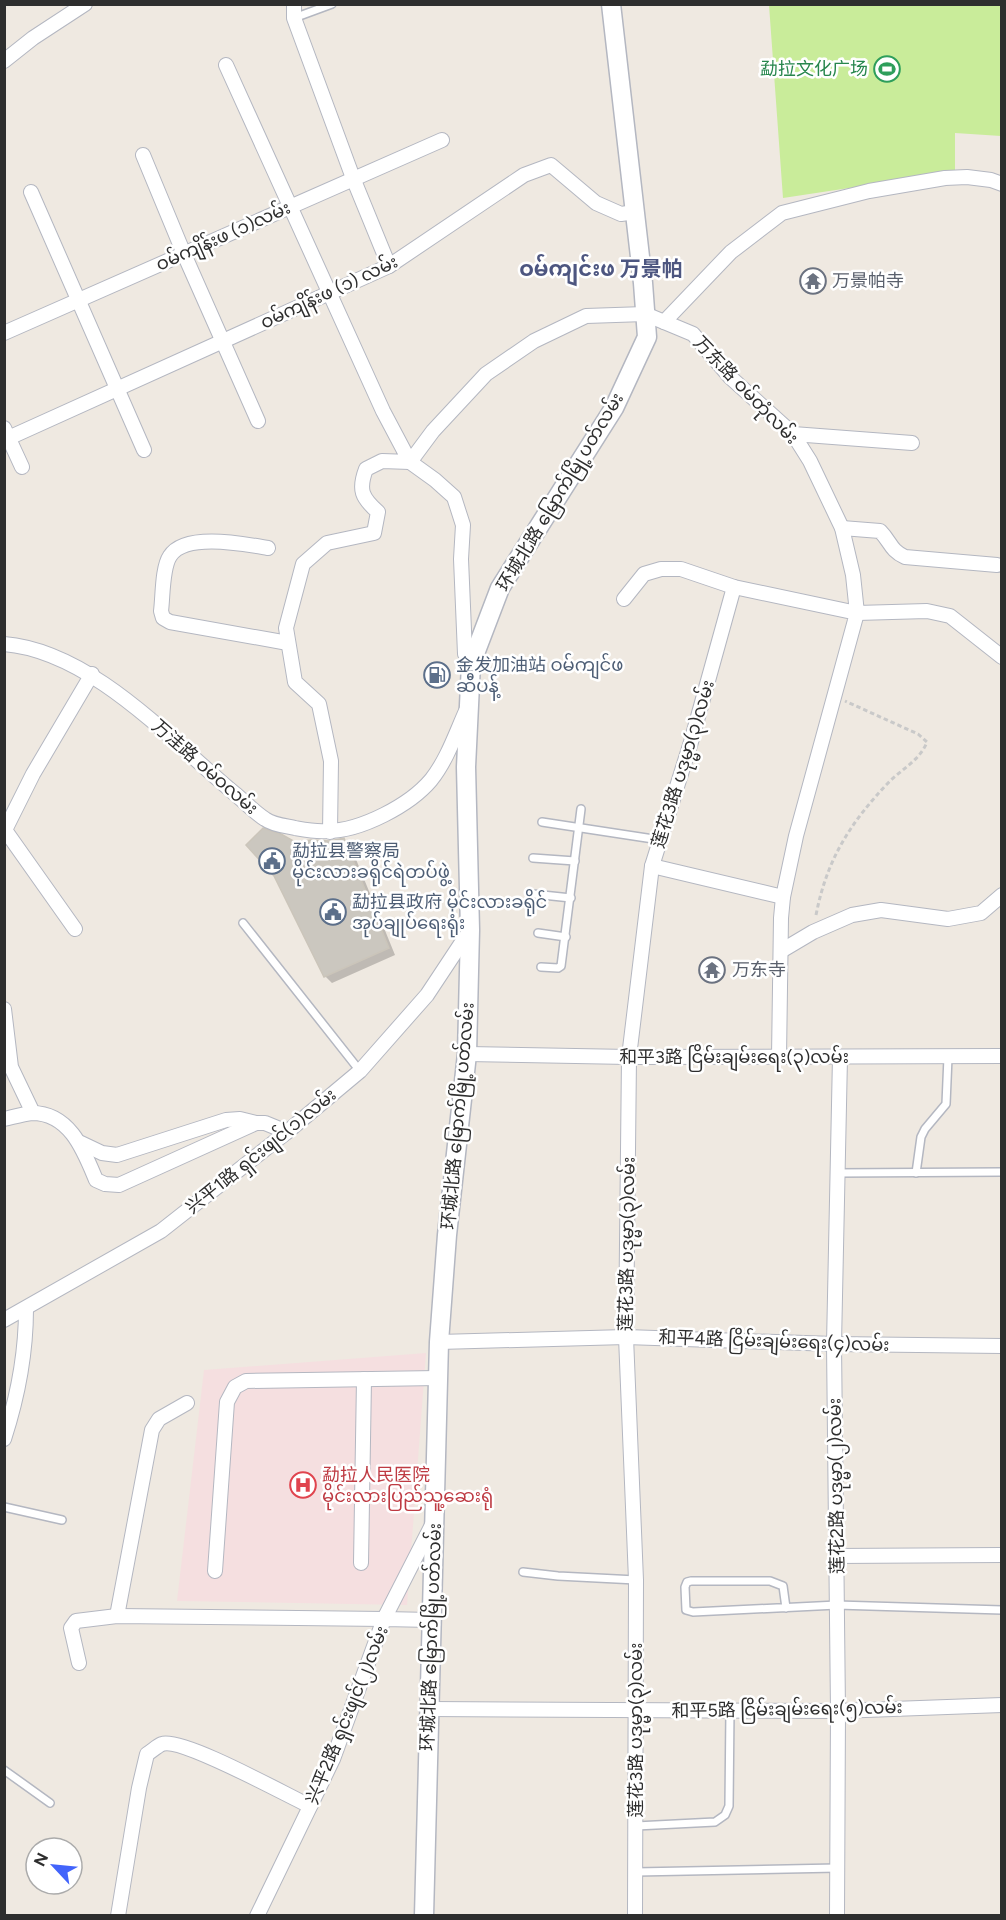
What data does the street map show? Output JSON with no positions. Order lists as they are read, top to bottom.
{
  "streets": {
    "street": [
      "ဝမ်ကျိန်းဖ (၁)လမ်း",
      "ဝမ်ကျိန်းဖ (၁) လမ်း",
      "万东路 ဝမ်တုံလမ်း",
      "环城北路 မြောက်မြို့ပတ်လမ်း",
      "莲花3路 ပဒုမ္မာ(၃)လမ်း",
      "万洼路 ဝမ်ဝလမ်း",
      "和平3路 ငြိမ်းချမ်းရေး(၃)လမ်း",
      "兴平1路 ရှင်းဖျင်(၁)လမ်း",
      "和平4路 ငြိမ်းချမ်းရေး(၄)လမ်း",
      "莲花2路 ပဒုမ္မာ(၂)လမ်း",
      "和平5路 ငြိမ်းချမ်းရေး(၅)လမ်း",
      "兴平2路 ရှင်းဖျင်(၂)လမ်း"
    ]
  },
  "crossings": [
    ["ဝမ်ကျိန်းဖ (၁) လမ်း", "环城北路 မြောက်မြို့ပတ်လမ်း"],
    ["万东路 ဝမ်တုံလမ်း", "环城北路 မြောက်မြို့ပတ်လမ်း"],
    ["环城北路 မြောက်မြို့ပတ်လမ်း", "万洼路 ဝမ်ဝလမ်း"],
    ["环城北路 မြောက်မြို့ပတ်လမ်း", "和平3路 ငြိမ်းချမ်းရေး(၃)လမ်း"],
    ["环城北路 မြောက်မြို့ပတ်လမ်း", "兴平1路 ရှင်းဖျင်(၁)လမ်း"],
    ["环城北路 မြောက်မြို့ပတ်လမ်း", "和平4路 ငြိမ်းချမ်းရေး(၄)လမ်း"],
    ["环城北路 မြောက်မြို့ပတ်လမ်း", "和平5路 ငြိမ်းချမ်းရေး(၅)လမ်း"],
    ["环城北路 မြောက်မြို့ပတ်လမ်း", "兴平2路 ရှင်းဖျင်(၂)လမ်း"],
    ["莲花3路 ပဒုမ္မာ(၃)လမ်း", "和平3路 ငြိမ်းချမ်းရေး(၃)လမ်း"],
    ["莲花3路 ပဒုမ္မာ(၃)လမ်း", "和平4路 ငြိမ်းချမ်းရေး(၄)လမ်း"],
    ["莲花3路 ပဒုမ္မာ(၃)လမ်း", "和平5路 ငြိမ်းချမ်းရေး(၅)လမ်း"],
    ["和平3路 ငြိမ်းချမ်းရေး(၃)လမ်း", "莲花2路 ပဒုမ္မာ(၂)လမ်း"],
    ["和平4路 ငြိမ်းချမ်းရေး(၄)လမ်း", "莲花2路 ပဒုမ္မာ(၂)လမ်း"],
    ["莲花2路 ပဒုမ္မာ(၂)လမ်း", "和平5路 ငြိမ်းချမ်းရေး(၅)လမ်း"]
  ],
  "districts": ["ဝမ်ကျင်းဖ 万景帕"],
  "places": {
    "sports": ["勐拉文化广场"],
    "temple": ["万景帕寺", "万东寺"],
    "fuel station": ["金发加油站 ဝမ်ကျင်ဖ ဆီပန့်"],
    "public building": ["勐拉县警察局 မိုင်းလားခရိုင်ရဲတပ်ဖွဲ့", "勐拉县政府 မိုင်းလားခရိုင် အုပ်ချုပ်ရေးရုံး"],
    "hospital": ["勐拉人民医院 မိုင်းလားပြည်သူ့ဆေးရုံ"]
  },
  "north": "top left"
}
